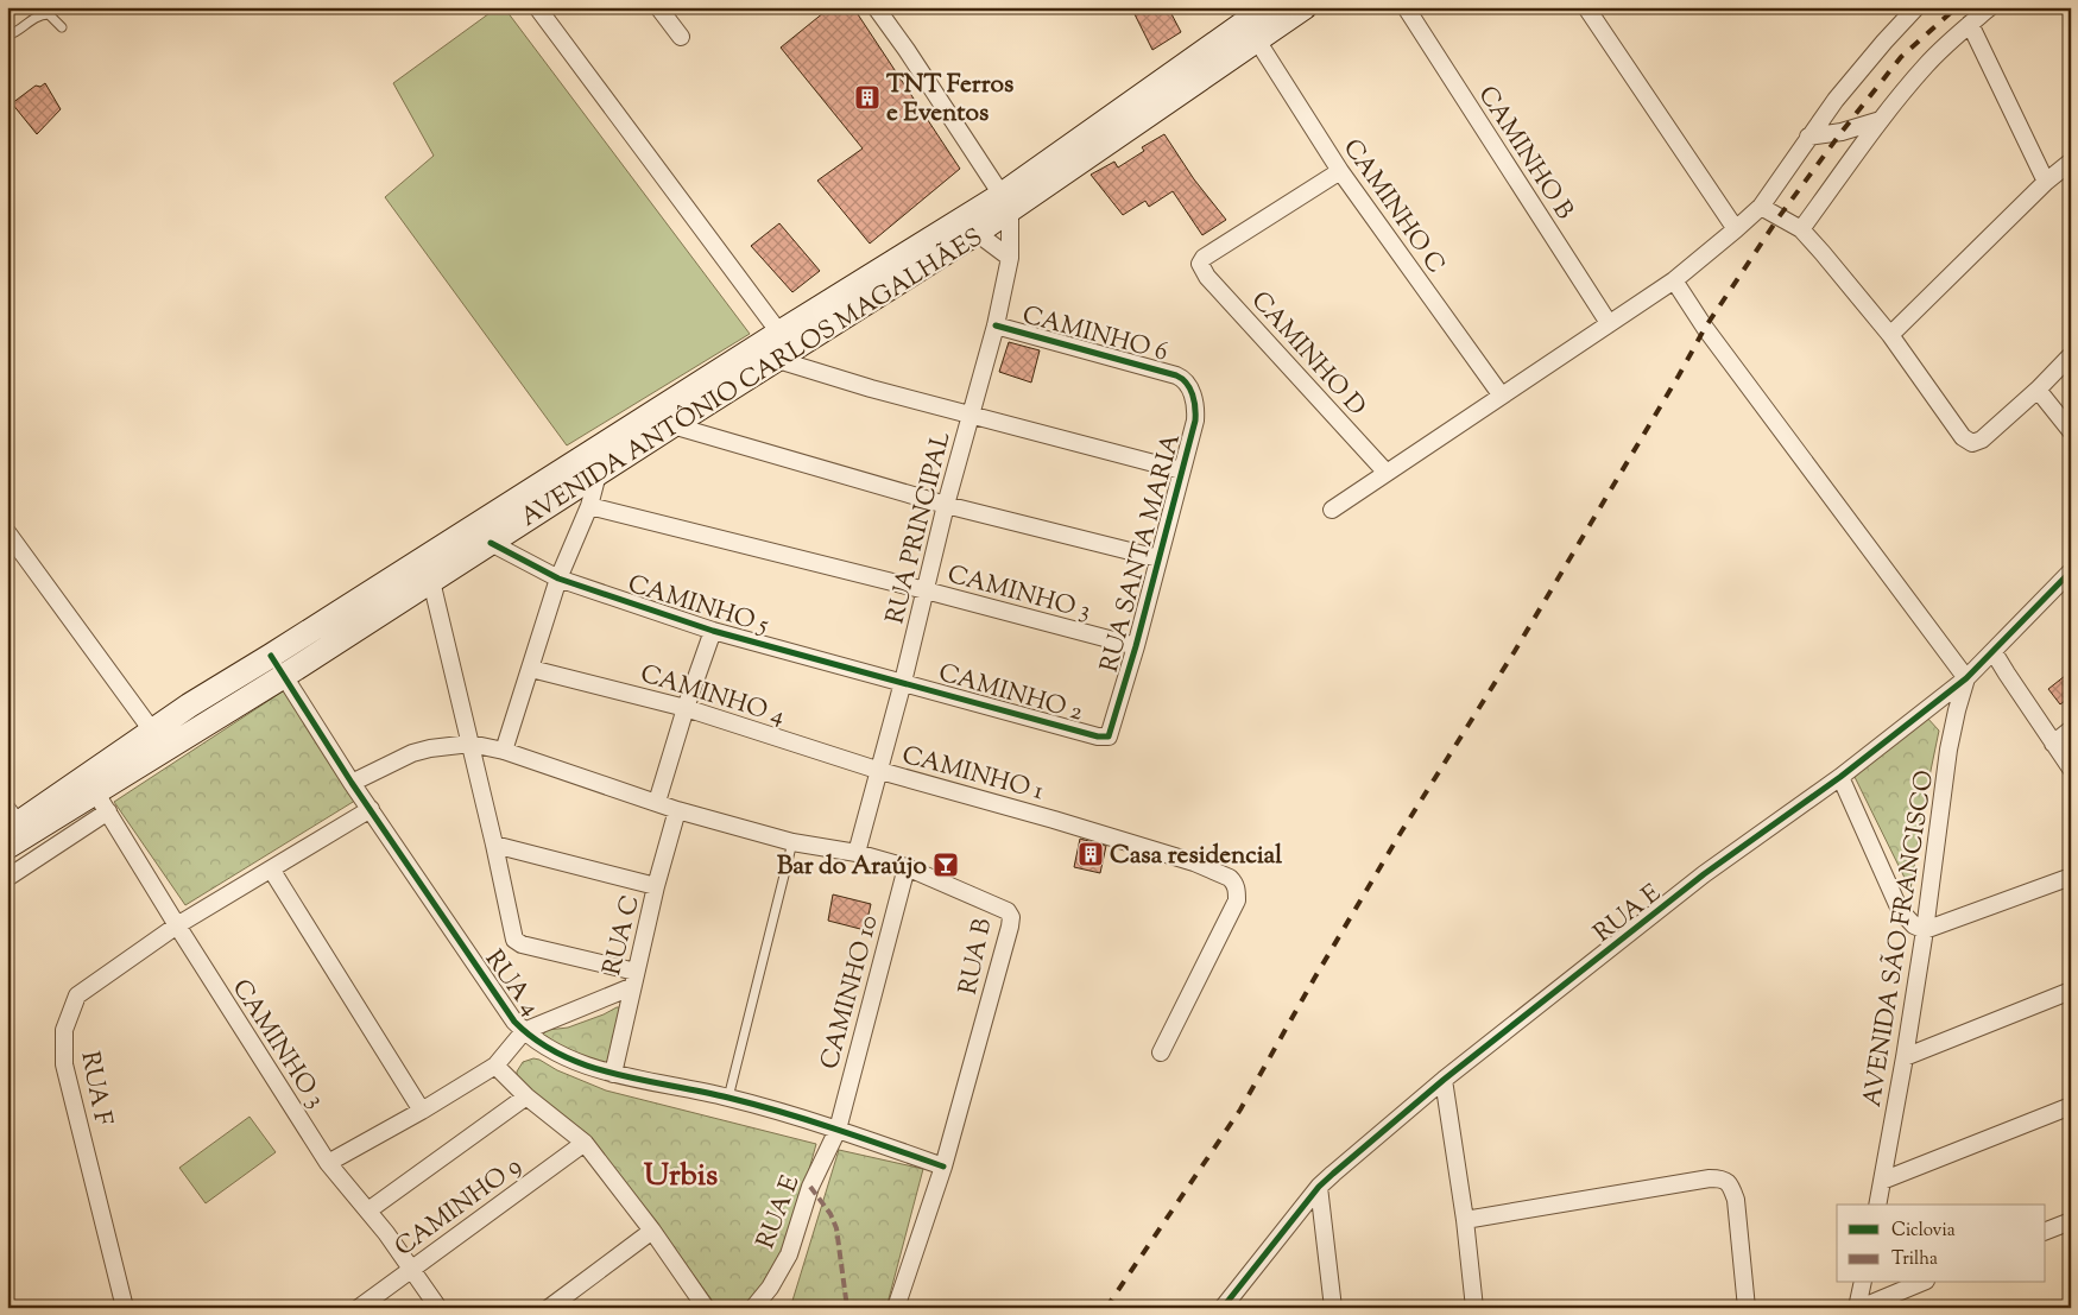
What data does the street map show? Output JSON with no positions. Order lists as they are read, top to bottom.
{
  "streets": {
    "main road": ["AVENIDA ANTÔNIO CARLOS MAGALHÃES"],
    "street": [
      "CAMINHO B",
      "CAMINHO C",
      "CAMINHO 6",
      "CAMINHO D",
      "RUA PRINCIPAL",
      "RUA SANTA MARIA",
      "CAMINHO 3",
      "CAMINHO 5",
      "CAMINHO 2",
      "CAMINHO 4",
      "CAMINHO 1",
      "RUA E",
      "RUA C",
      "AVENIDA SÃO FRANCISCO",
      "RUA B",
      "RUA 4",
      "CAMINHO 10",
      "RUA F",
      "CAMINHO 9"
    ]
  },
  "crossings": [
    ["CAMINHO C", "CAMINHO D"],
    ["CAMINHO C", "AVENIDA ANTÔNIO CARLOS MAGALHÃES"],
    ["CAMINHO 6", "RUA PRINCIPAL"],
    ["CAMINHO 6", "RUA SANTA MARIA"],
    ["AVENIDA ANTÔNIO CARLOS MAGALHÃES", "RUA PRINCIPAL"],
    ["AVENIDA ANTÔNIO CARLOS MAGALHÃES", "CAMINHO 3"],
    ["AVENIDA ANTÔNIO CARLOS MAGALHÃES", "CAMINHO 5"],
    ["AVENIDA ANTÔNIO CARLOS MAGALHÃES", "RUA 4"],
    ["RUA PRINCIPAL", "CAMINHO 3"],
    ["RUA PRINCIPAL", "CAMINHO 5"],
    ["RUA PRINCIPAL", "CAMINHO 2"],
    ["RUA PRINCIPAL", "CAMINHO 4"],
    ["RUA PRINCIPAL", "CAMINHO 1"],
    ["RUA PRINCIPAL", "RUA B"],
    ["RUA SANTA MARIA", "CAMINHO 3"],
    ["RUA SANTA MARIA", "CAMINHO 2"],
    ["CAMINHO 3", "RUA F"],
    ["CAMINHO 3", "CAMINHO 9"],
    ["CAMINHO 5", "CAMINHO 2"],
    ["CAMINHO 4", "CAMINHO 1"],
    ["RUA E", "AVENIDA SÃO FRANCISCO"],
    ["RUA E", "RUA 4"],
    ["RUA E", "CAMINHO 10"],
    ["RUA C", "RUA B"],
    ["RUA C", "RUA 4"],
    ["RUA B", "RUA 4"],
    ["RUA B", "CAMINHO 10"],
    ["RUA 4", "CAMINHO 10"],
    ["RUA 4", "RUA F"]
  ],
  "districts": ["Urbis"],
  "places": {
    "building": ["TNT Ferros e Eventos", "Casa residencial"],
    "bar": ["Bar do Araújo"]
  },
  "legend": ["Ciclovia", "Trilha"]
}
